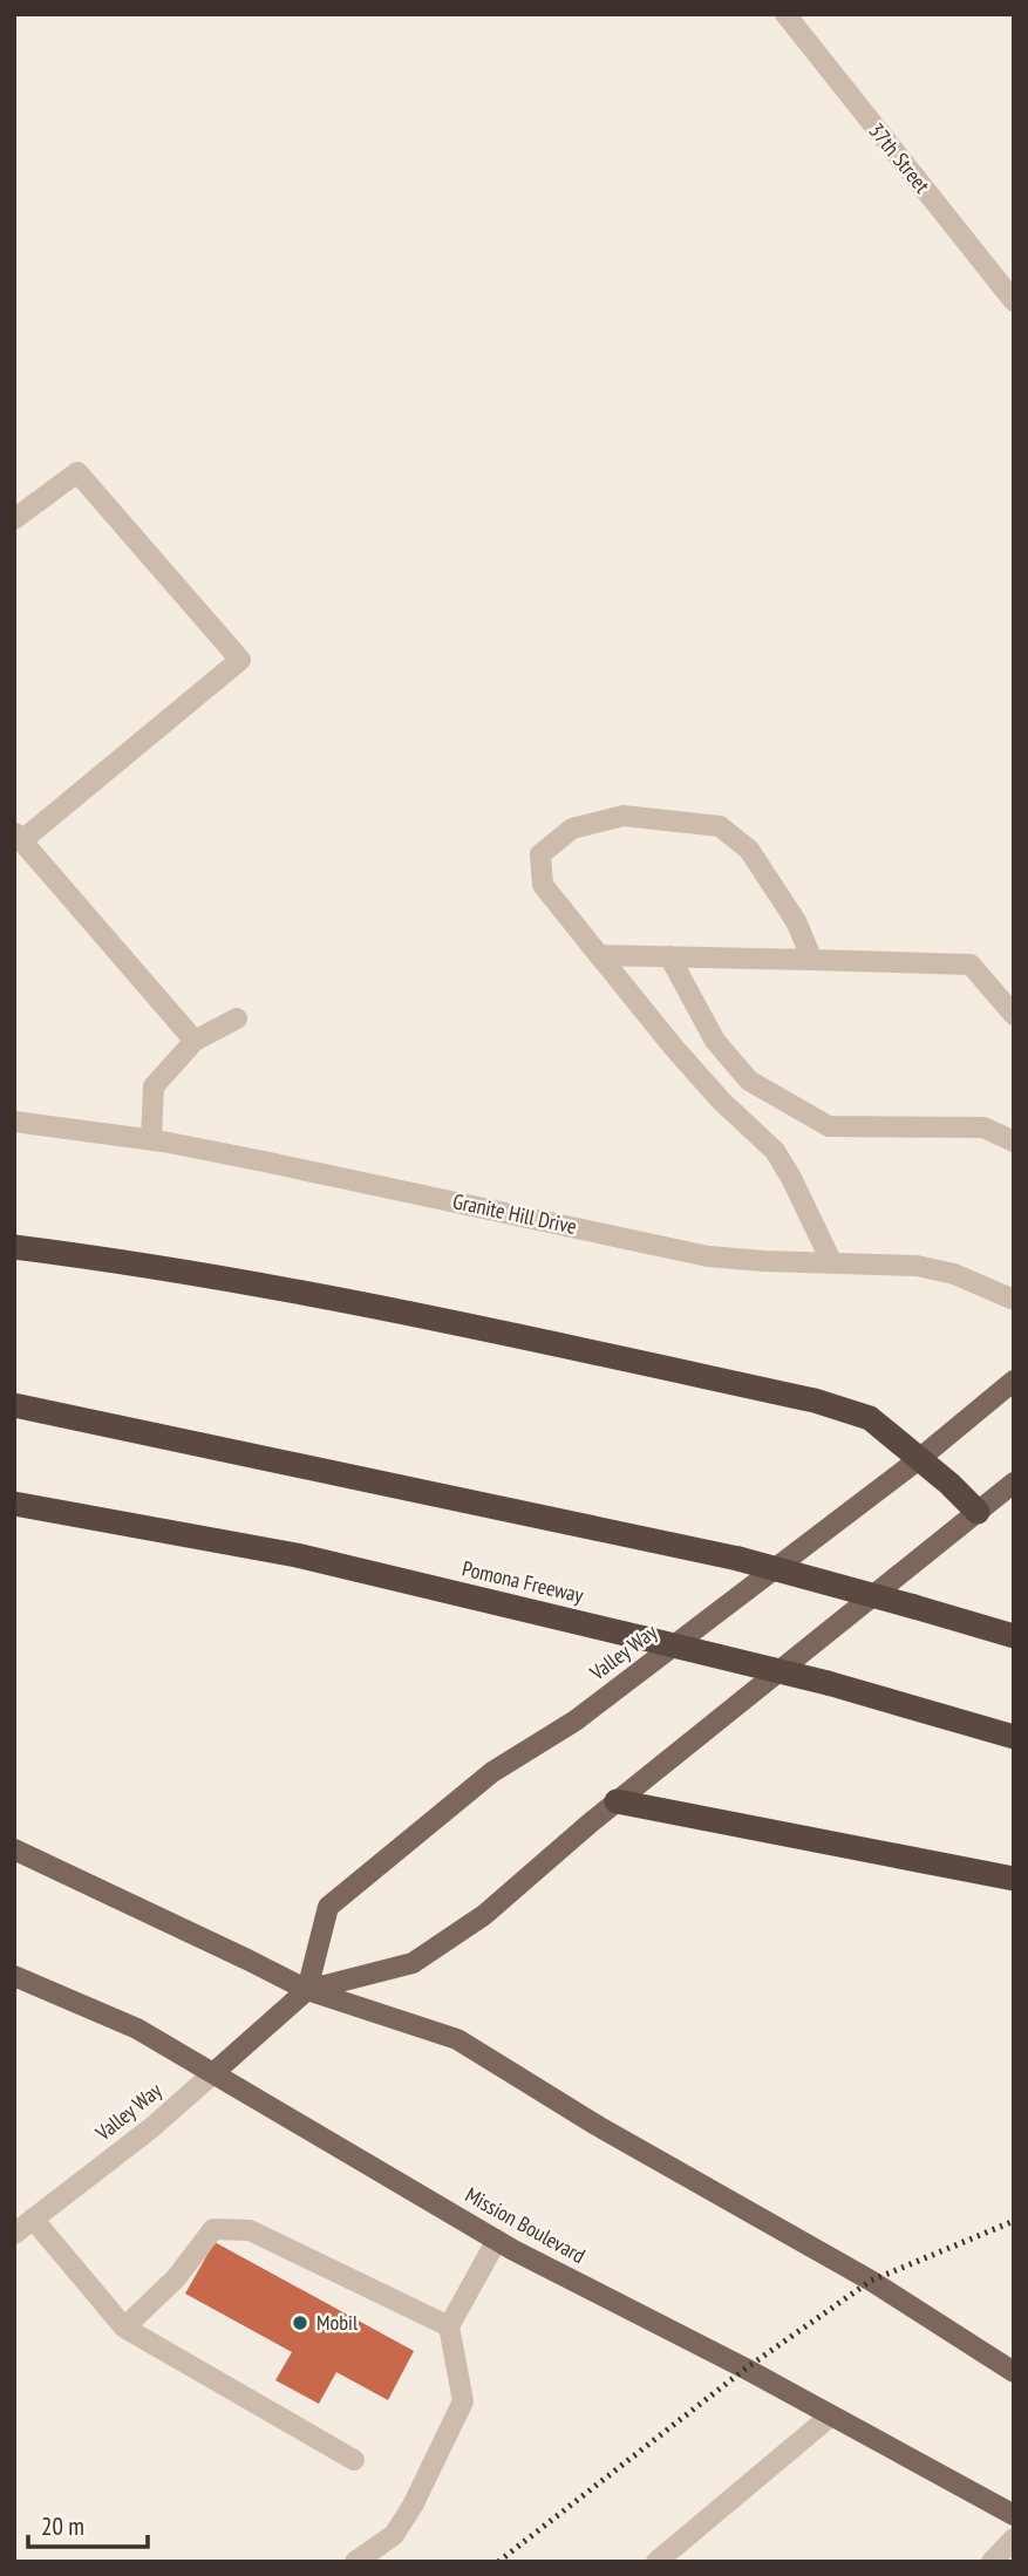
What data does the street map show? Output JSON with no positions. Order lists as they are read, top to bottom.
{
  "streets": {
    "highway": ["Pomona Freeway"],
    "main road": ["Valley Way", "Mission Boulevard"],
    "street": ["37th Street", "Granite Hill Drive"]
  },
  "crossings": [
    ["Valley Way", "Mission Boulevard"]
  ],
  "places": ["Mobil"],
  "scale_bar": "20 m"
}
